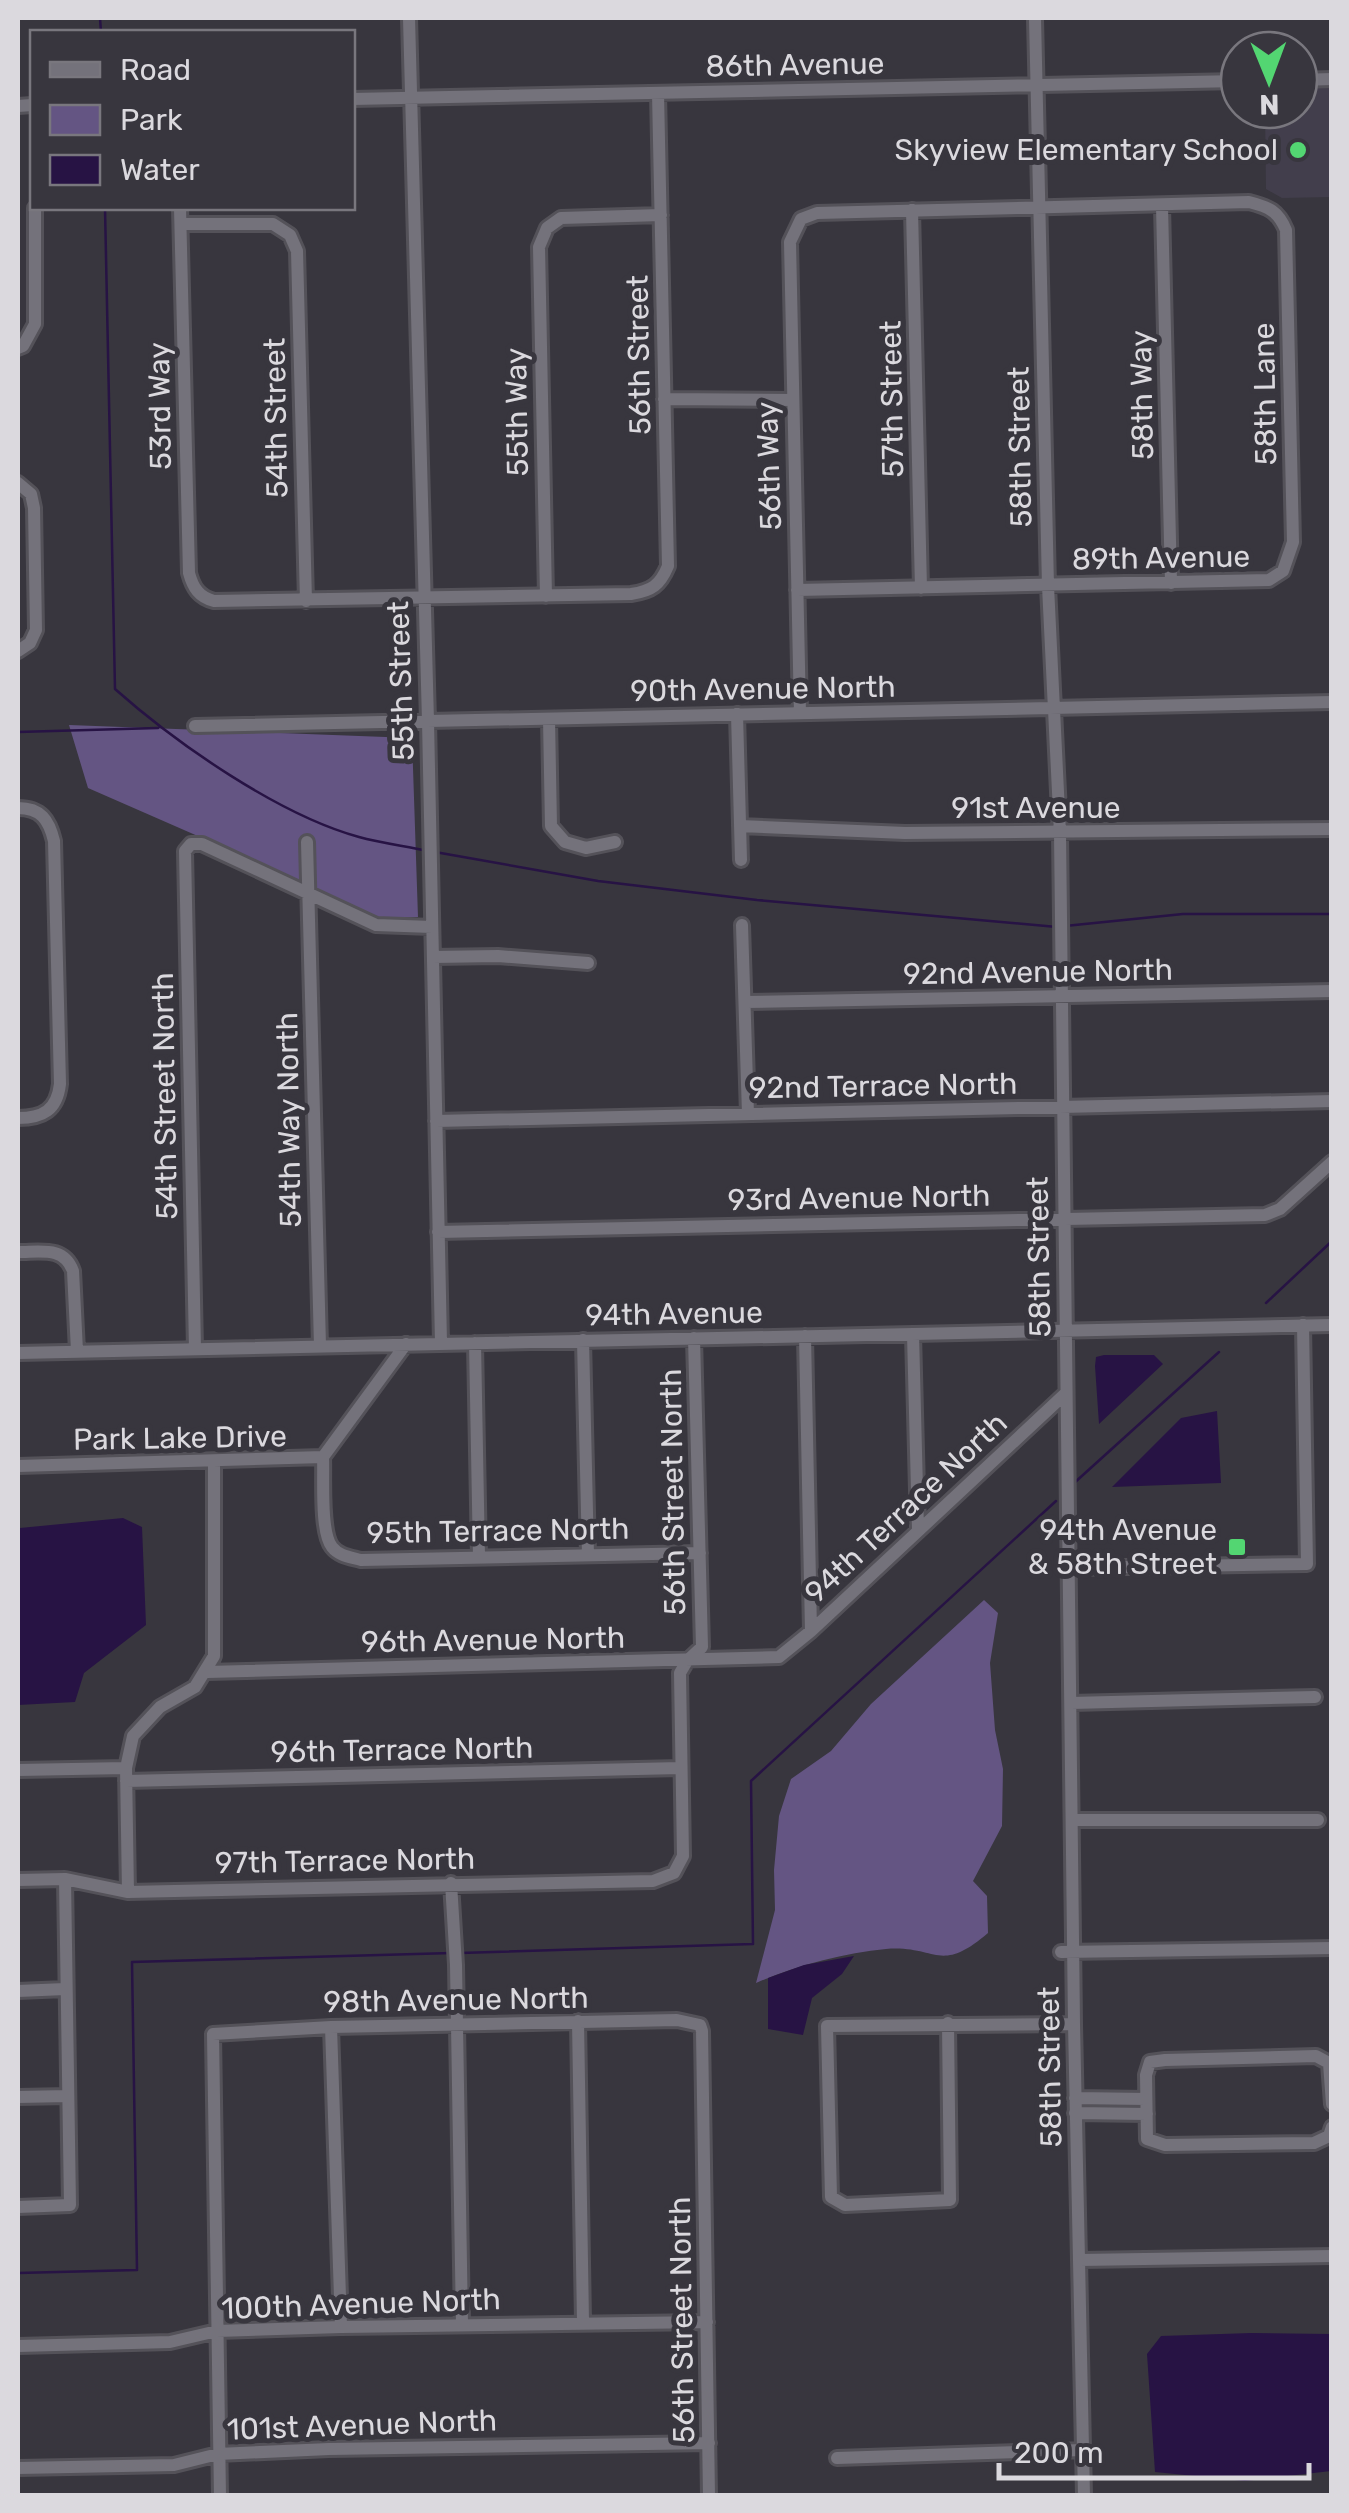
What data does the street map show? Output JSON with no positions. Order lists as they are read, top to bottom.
{
  "streets": {
    "street": [
      "86th Avenue",
      "56th Street",
      "58th Lane",
      "58th Way",
      "57th Street",
      "53rd Way",
      "55th Way",
      "54th Street",
      "58th Street",
      "56th Way",
      "89th Avenue",
      "55th Street",
      "90th Avenue North",
      "91st Avenue",
      "92nd Avenue North",
      "92nd Terrace North",
      "54th Street North",
      "54th Way North",
      "93rd Avenue North",
      "94th Avenue",
      "Park Lake Drive",
      "56th Street North",
      "94th Terrace North",
      "95th Terrace North",
      "96th Avenue North",
      "96th Terrace North",
      "97th Terrace North",
      "98th Avenue North",
      "100th Avenue North",
      "101st Avenue North"
    ]
  },
  "crossings": [
    ["86th Avenue", "56th Street"],
    ["86th Avenue", "58th Street"],
    ["86th Avenue", "55th Street"],
    ["56th Street", "55th Way"],
    ["58th Lane", "58th Way"],
    ["58th Lane", "89th Avenue"],
    ["58th Way", "89th Avenue"],
    ["57th Street", "56th Way"],
    ["57th Street", "89th Avenue"],
    ["53rd Way", "54th Street"],
    ["58th Street", "89th Avenue"],
    ["58th Street", "90th Avenue North"],
    ["58th Street", "91st Avenue"],
    ["58th Street", "92nd Avenue North"],
    ["58th Street", "92nd Terrace North"],
    ["58th Street", "93rd Avenue North"],
    ["58th Street", "94th Avenue"],
    ["58th Street", "94th Terrace North"],
    ["56th Way", "89th Avenue"],
    ["56th Way", "90th Avenue North"],
    ["55th Street", "90th Avenue North"],
    ["55th Street", "92nd Terrace North"],
    ["55th Street", "93rd Avenue North"],
    ["55th Street", "94th Avenue"],
    ["54th Street North", "54th Way North"],
    ["54th Street North", "94th Avenue"],
    ["54th Way North", "94th Avenue"],
    ["94th Avenue", "Park Lake Drive"],
    ["94th Avenue", "56th Street North"],
    ["Park Lake Drive", "95th Terrace North"],
    ["56th Street North", "95th Terrace North"],
    ["56th Street North", "96th Avenue North"],
    ["56th Street North", "96th Terrace North"],
    ["56th Street North", "97th Terrace North"],
    ["56th Street North", "98th Avenue North"],
    ["56th Street North", "100th Avenue North"],
    ["56th Street North", "101st Avenue North"],
    ["94th Terrace North", "96th Avenue North"],
    ["98th Avenue North", "100th Avenue North"]
  ],
  "places": {
    "other": ["Skyview Elementary School"],
    "transit": ["94th Avenue & 58th Street"]
  },
  "legend": ["Road", "Park", "Water"],
  "scale_bar": "200 m",
  "north": "bottom"
}
